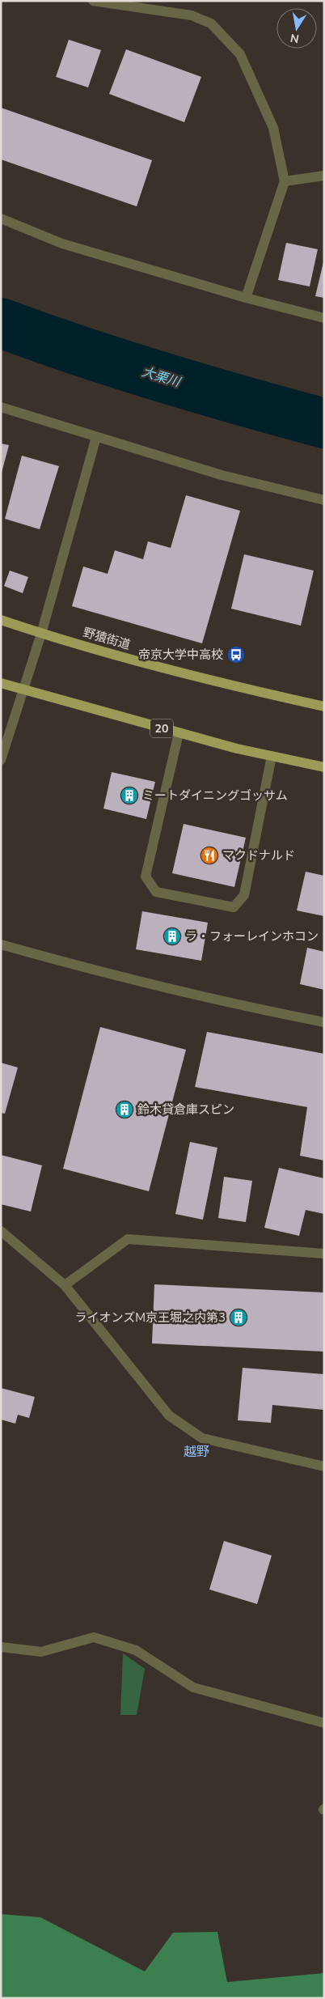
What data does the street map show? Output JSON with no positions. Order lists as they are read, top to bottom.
{
  "streets": {
    "main road": ["野猿街道", "20"]
  },
  "districts": ["越野"],
  "water": ["大栗川"],
  "places": {
    "bus stop": ["帝京大学中高校"],
    "building": [
      "ミートダイニングゴッサム",
      "ラ・フォーレインホコン",
      "鈴木貸倉庫スピン",
      "ライオンズM京王堀之内第3"
    ],
    "restaurant": ["マクドナルド"]
  },
  "north": "bottom"
}
